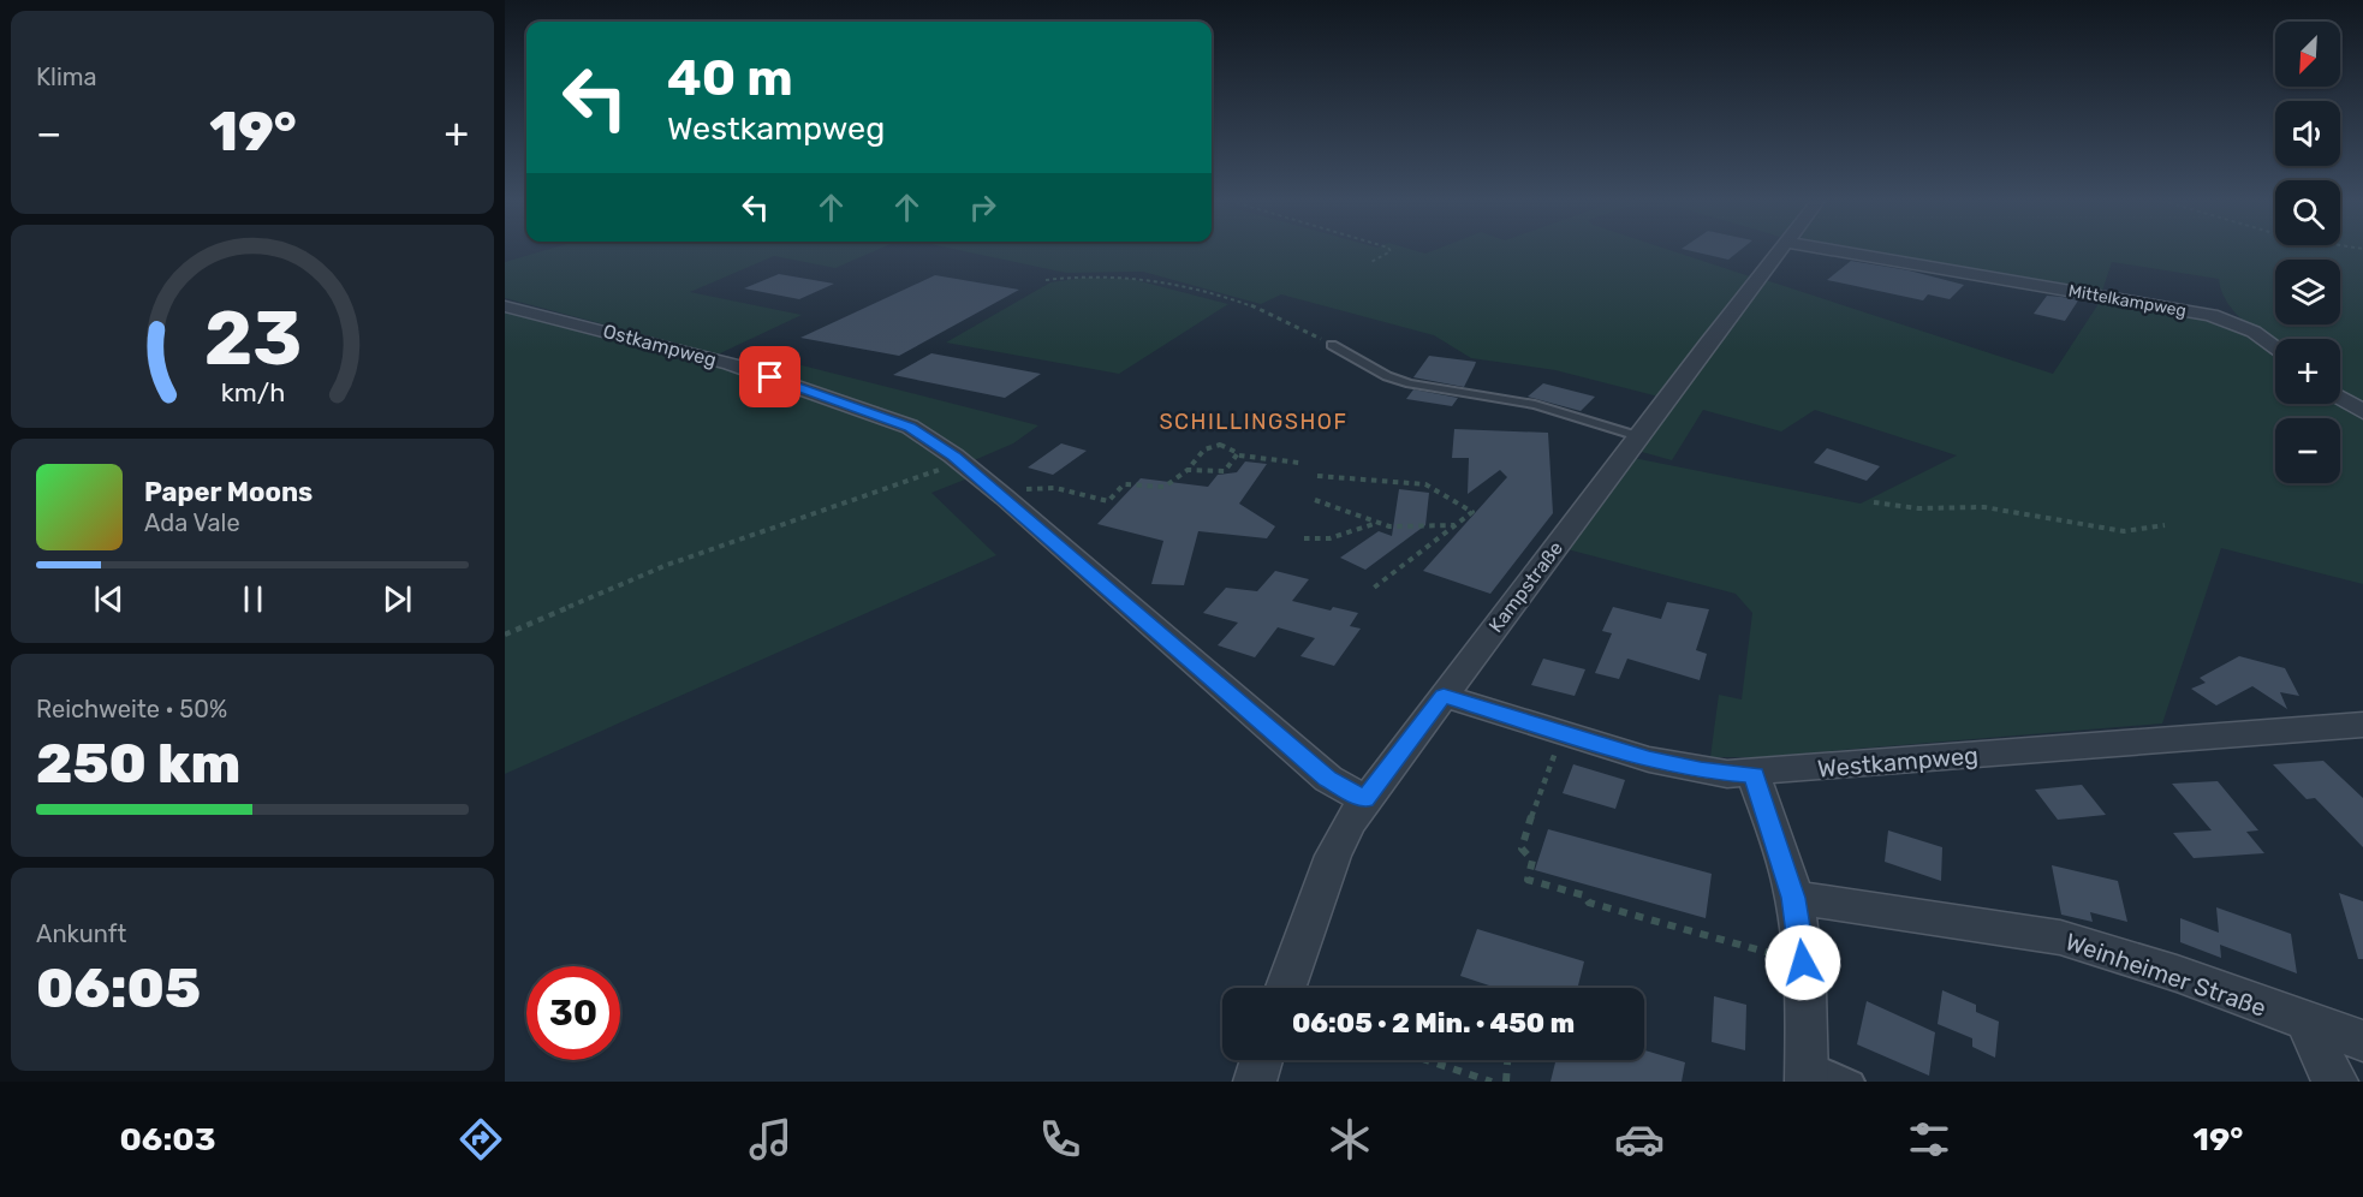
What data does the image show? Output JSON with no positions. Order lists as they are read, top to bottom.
{
  "streets": {
    "street": [
      "Mittelkampweg",
      "Ostkampweg",
      "Kampstraße",
      "Westkampweg",
      "Weinheimer Straße"
    ]
  },
  "crossings": [
    ["Ostkampweg", "Kampstraße"],
    ["Kampstraße", "Westkampweg"]
  ],
  "districts": ["SCHILLINGSHOF"],
  "north": "bottom left",
  "page": {
    "tile": [
      "Klima",
      ["Reichweite · 50%", "250 km"],
      ["Ankunft", "06:05"]
    ],
    "map_buttons": ["+", "−"],
    "turn": ["40 m", "Westkampweg"],
    "heat": ["−", "19°", "+"],
    "song": ["Paper Moons", "Ada Vale"],
    "limit": "30",
    "trip": "06:05 · 2 Min. · 450 m",
    "tabs": ["06:03", "19°"],
    "gauge": ["23", "km/h"]
  }
}
